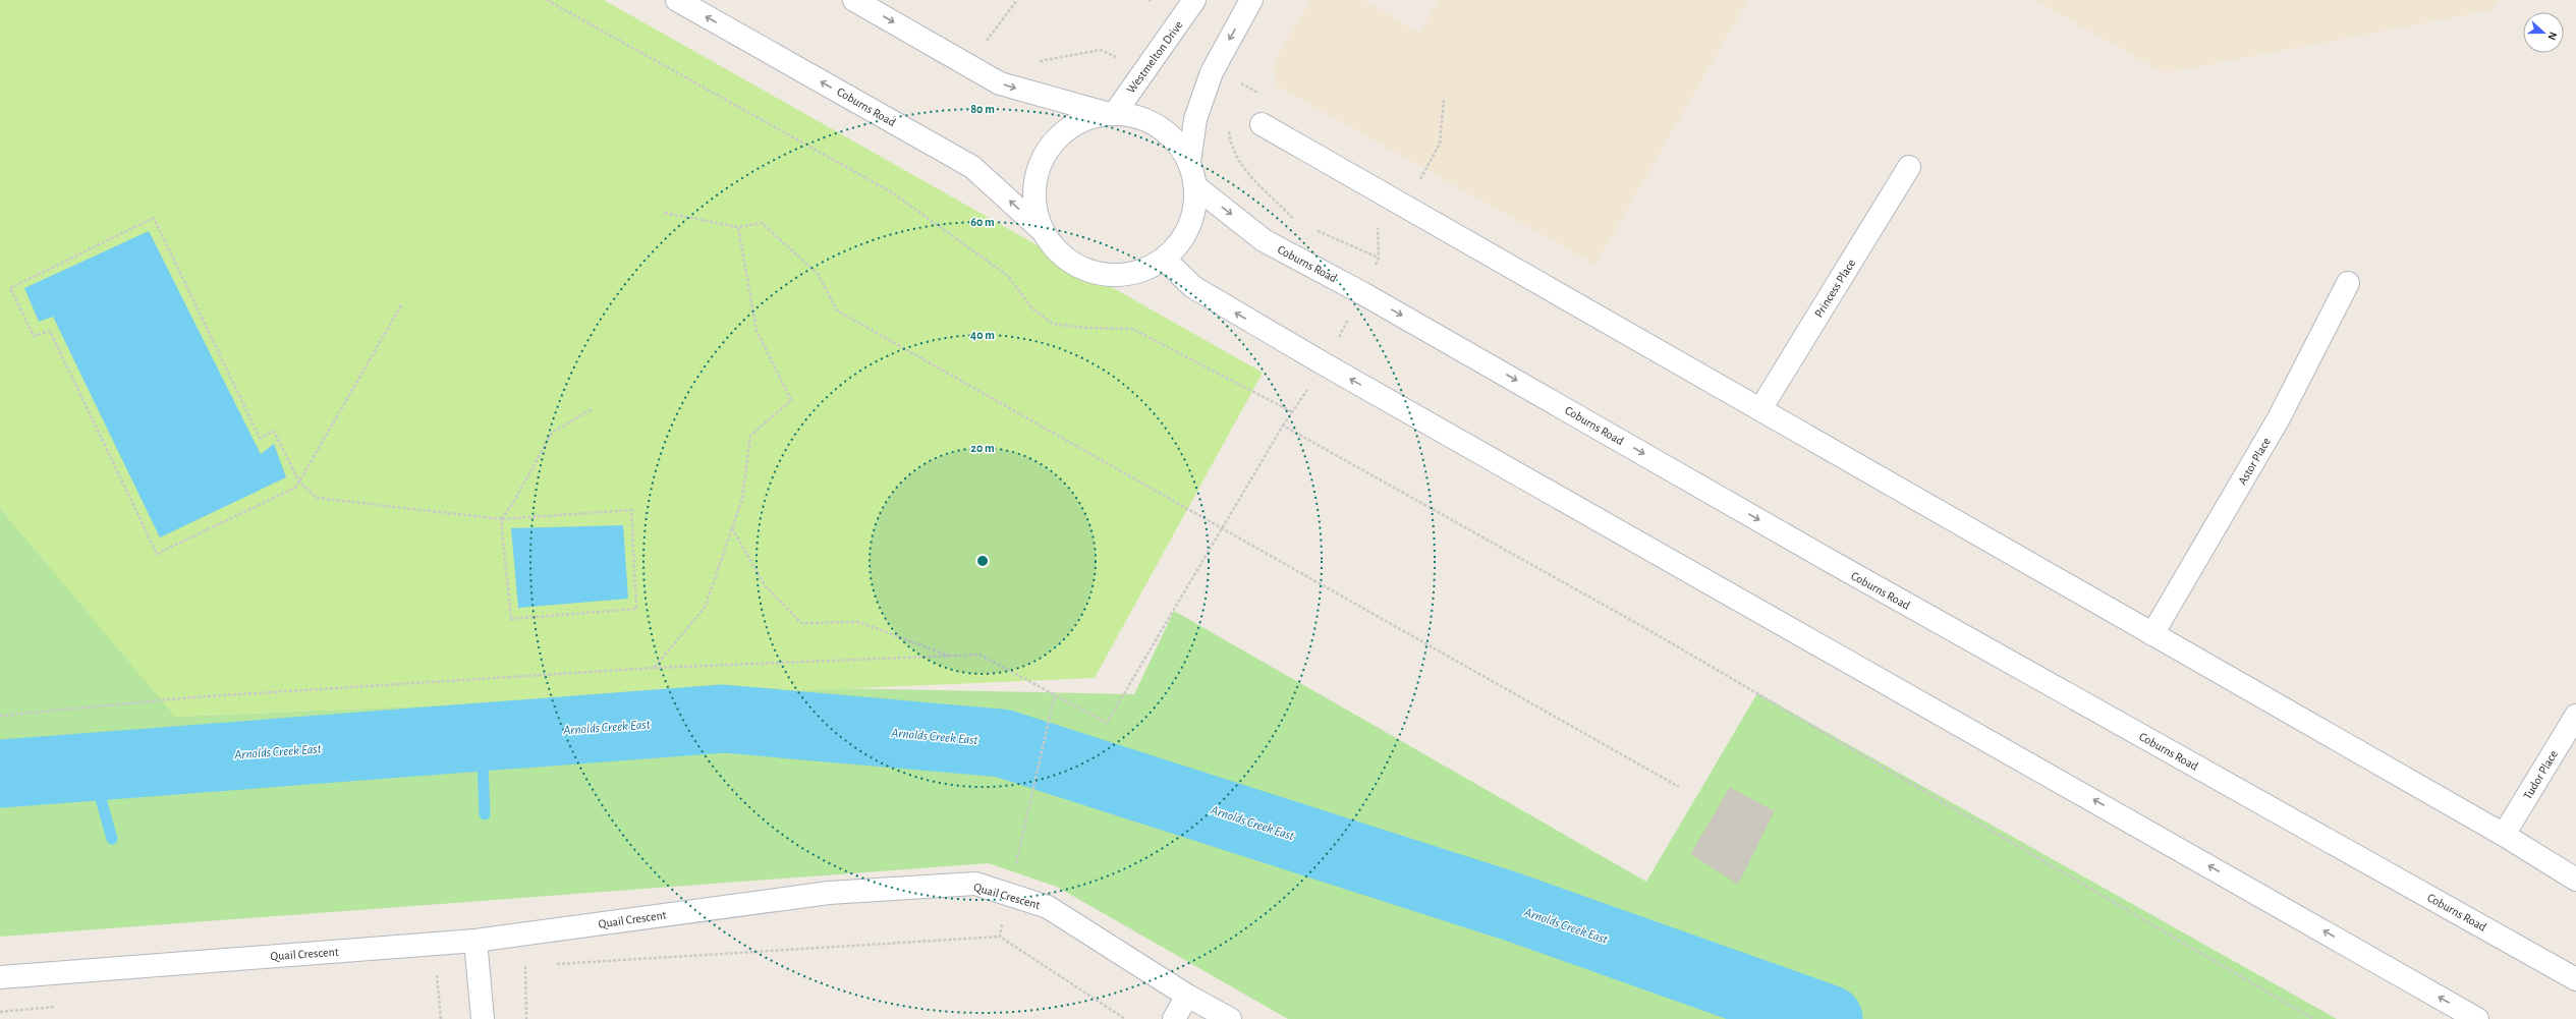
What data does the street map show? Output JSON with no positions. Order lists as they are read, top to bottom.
{
  "streets": {
    "street": [
      "Westmelton Drive",
      "Coburns Road",
      "Princess Place",
      "Astor Place",
      "Tudor Place",
      "Quail Crescent"
    ]
  },
  "water": ["Arnolds Creek East"],
  "north": "right",
  "rings": [
    "80 m",
    "60 m",
    "40 m",
    "20 m"
  ]
}
